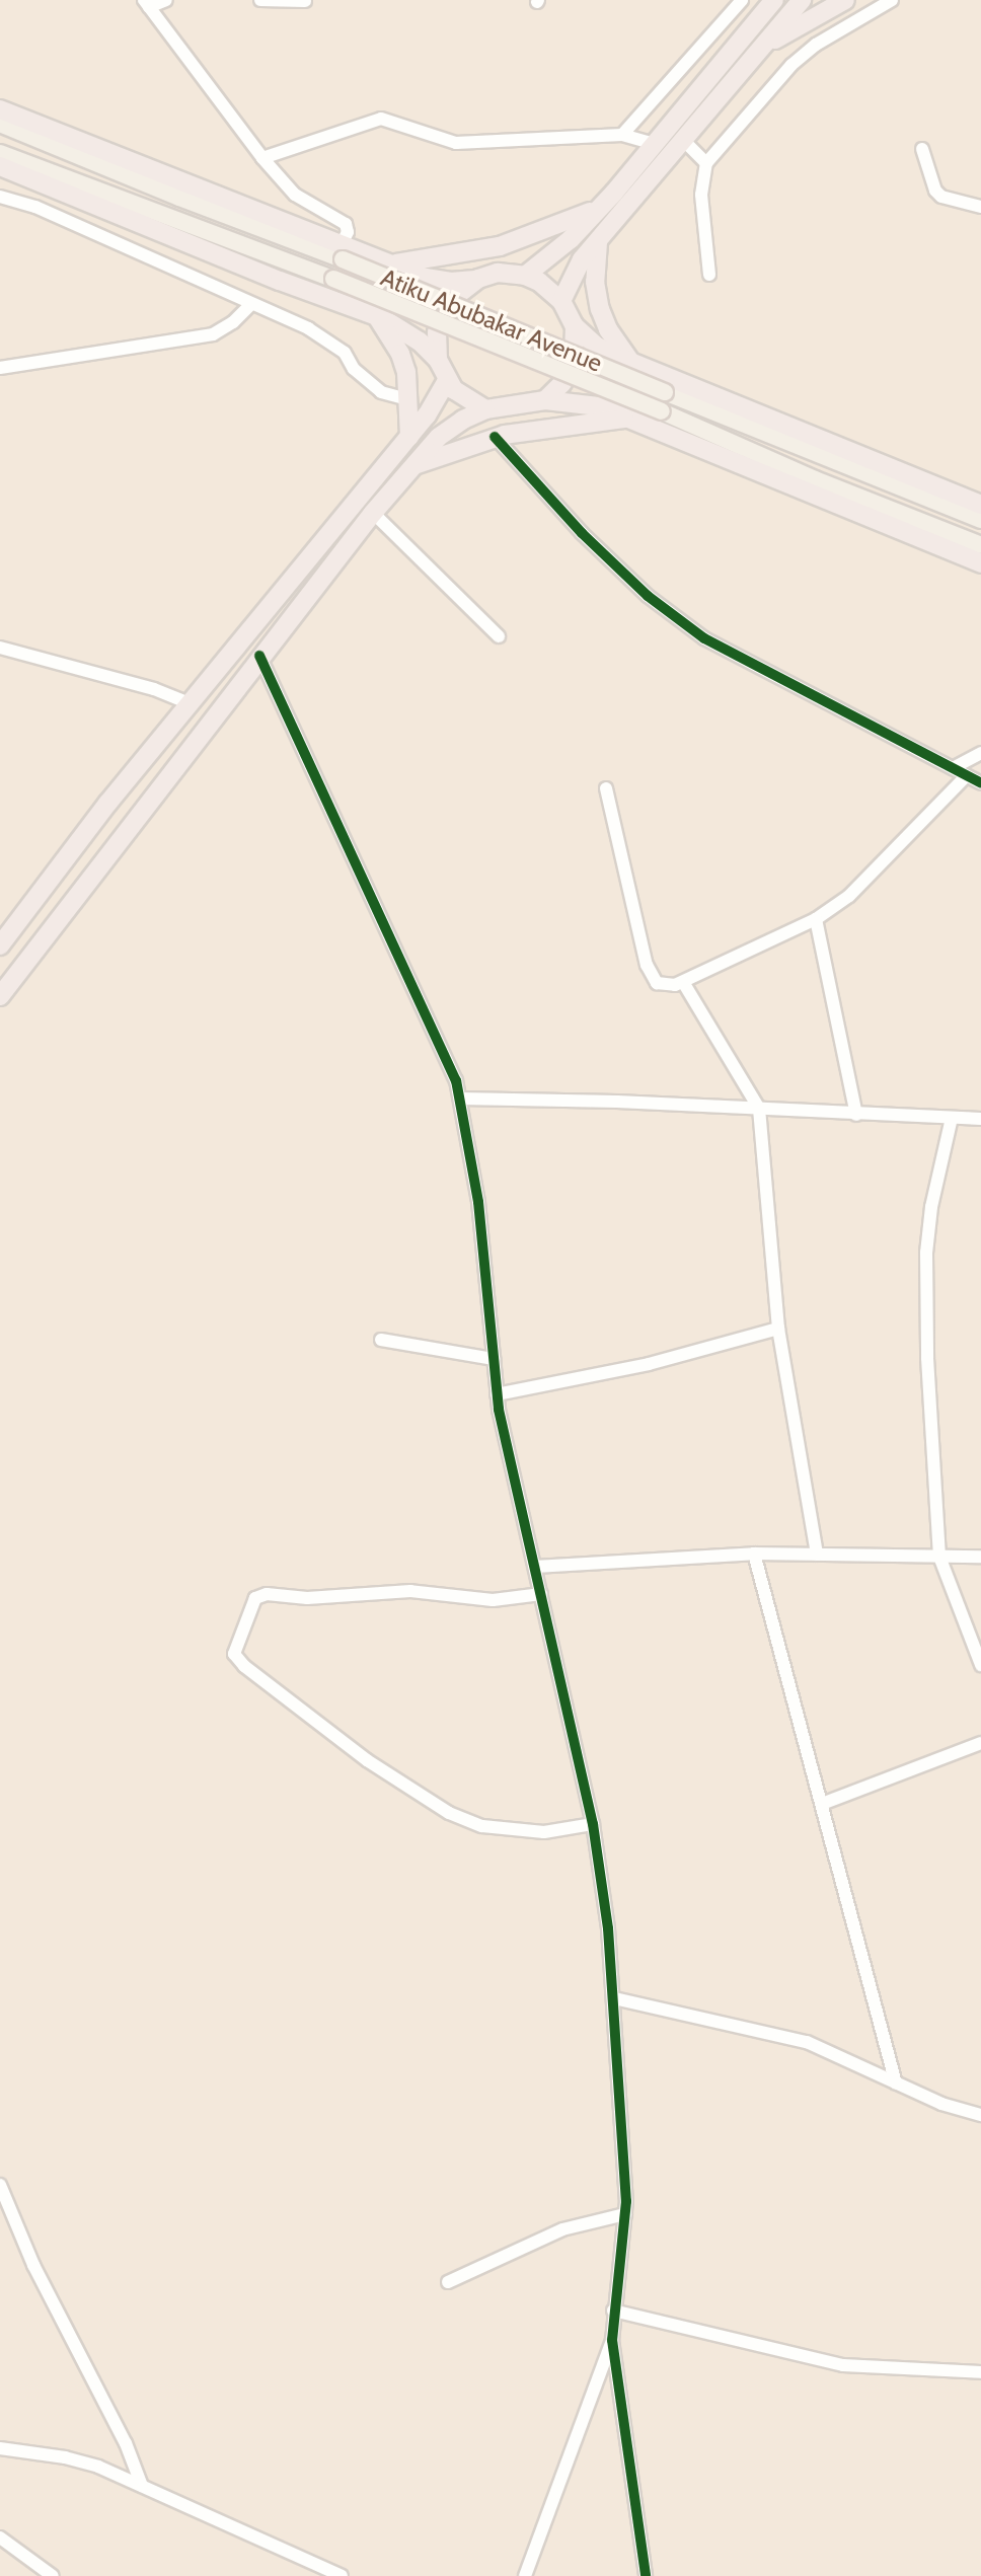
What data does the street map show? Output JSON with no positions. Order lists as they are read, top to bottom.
{
  "streets": {
    "main road": ["Atiku Abubakar Avenue"]
  }
}
